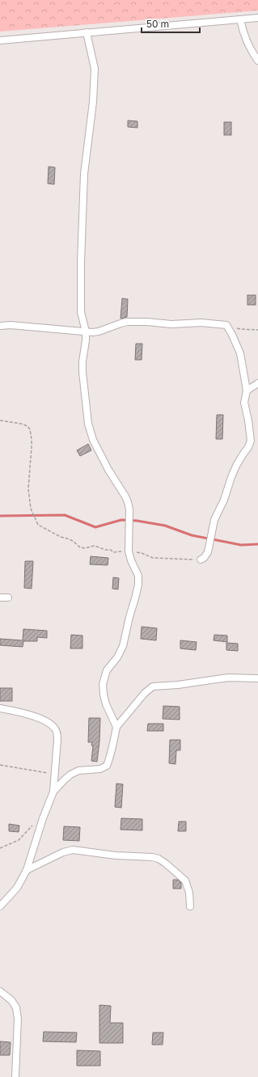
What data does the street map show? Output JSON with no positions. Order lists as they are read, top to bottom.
{
  "scale_bar": "50 m"
}
